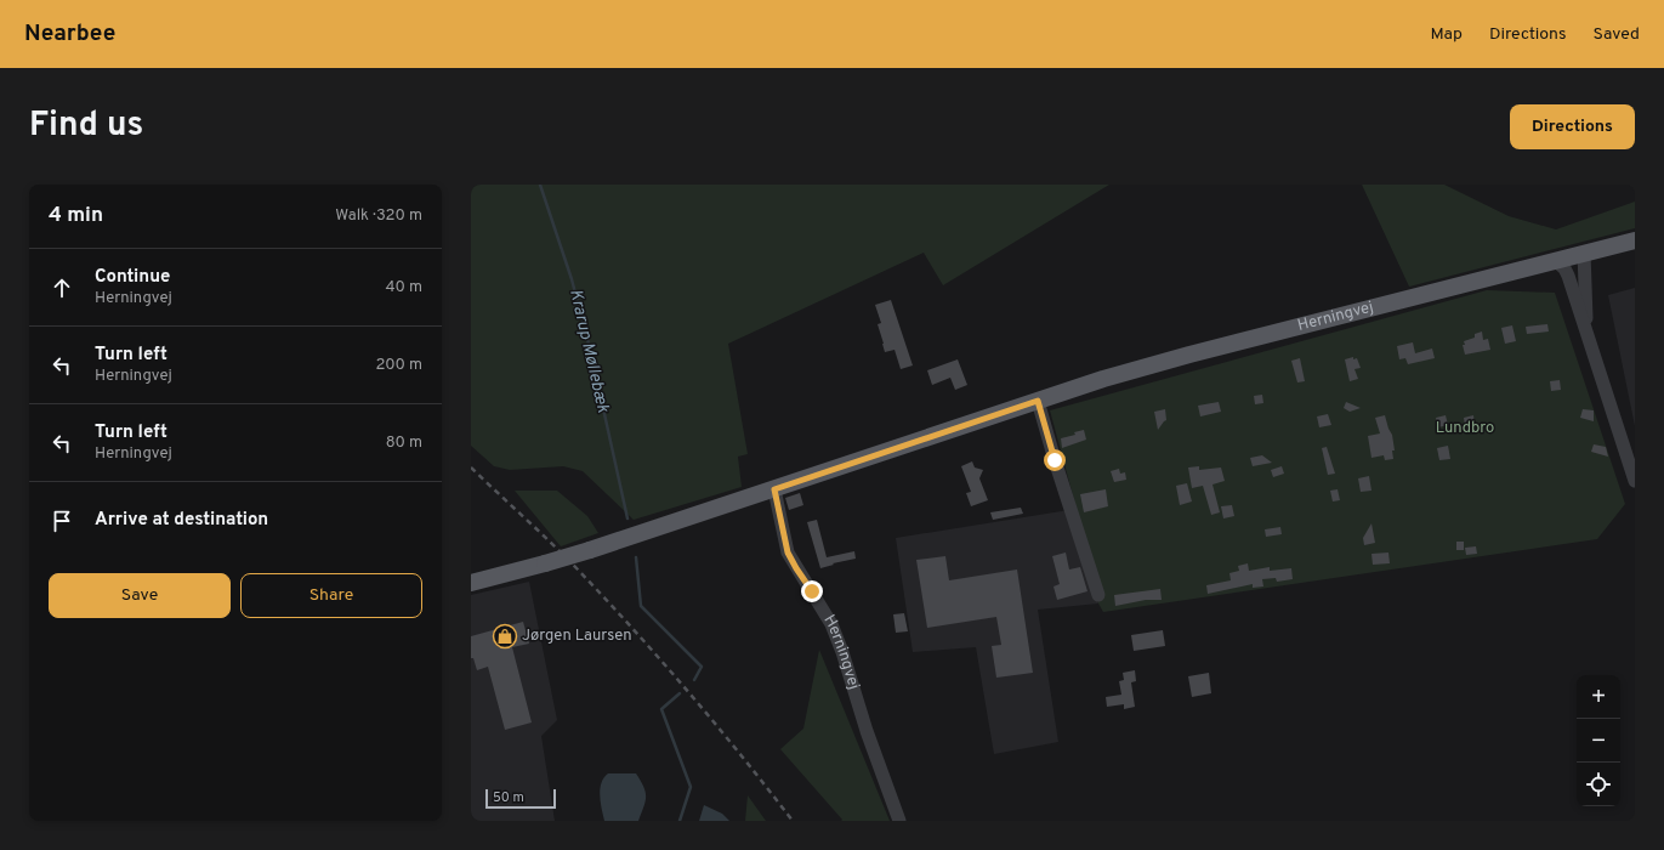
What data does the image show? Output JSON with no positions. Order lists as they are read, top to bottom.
{
  "streets": {
    "main road": ["Herningvej"]
  },
  "water": ["Krarup Møllebæk"],
  "parks": ["Lundbro"],
  "places": {
    "shop": ["Jørgen Laursen"]
  },
  "scale_bar": "50 m",
  "page": {
    "header": "Nearbee",
    "nav": ["Map", "Directions", "Saved"],
    "title": "Find us",
    "buttons": [
      "Directions",
      ["Save", "Share"]
    ],
    "heading": ["4 min", "Walk · 320 m"],
    "list": [
      ["Continue", "Herningvej", "40 m"],
      ["Turn left", "Herningvej", "200 m"],
      ["Turn left", "Herningvej", "80 m"],
      "Arrive at destination"
    ],
    "map_buttons": ["+", "−"],
    "scale": "50 m"
  }
}
